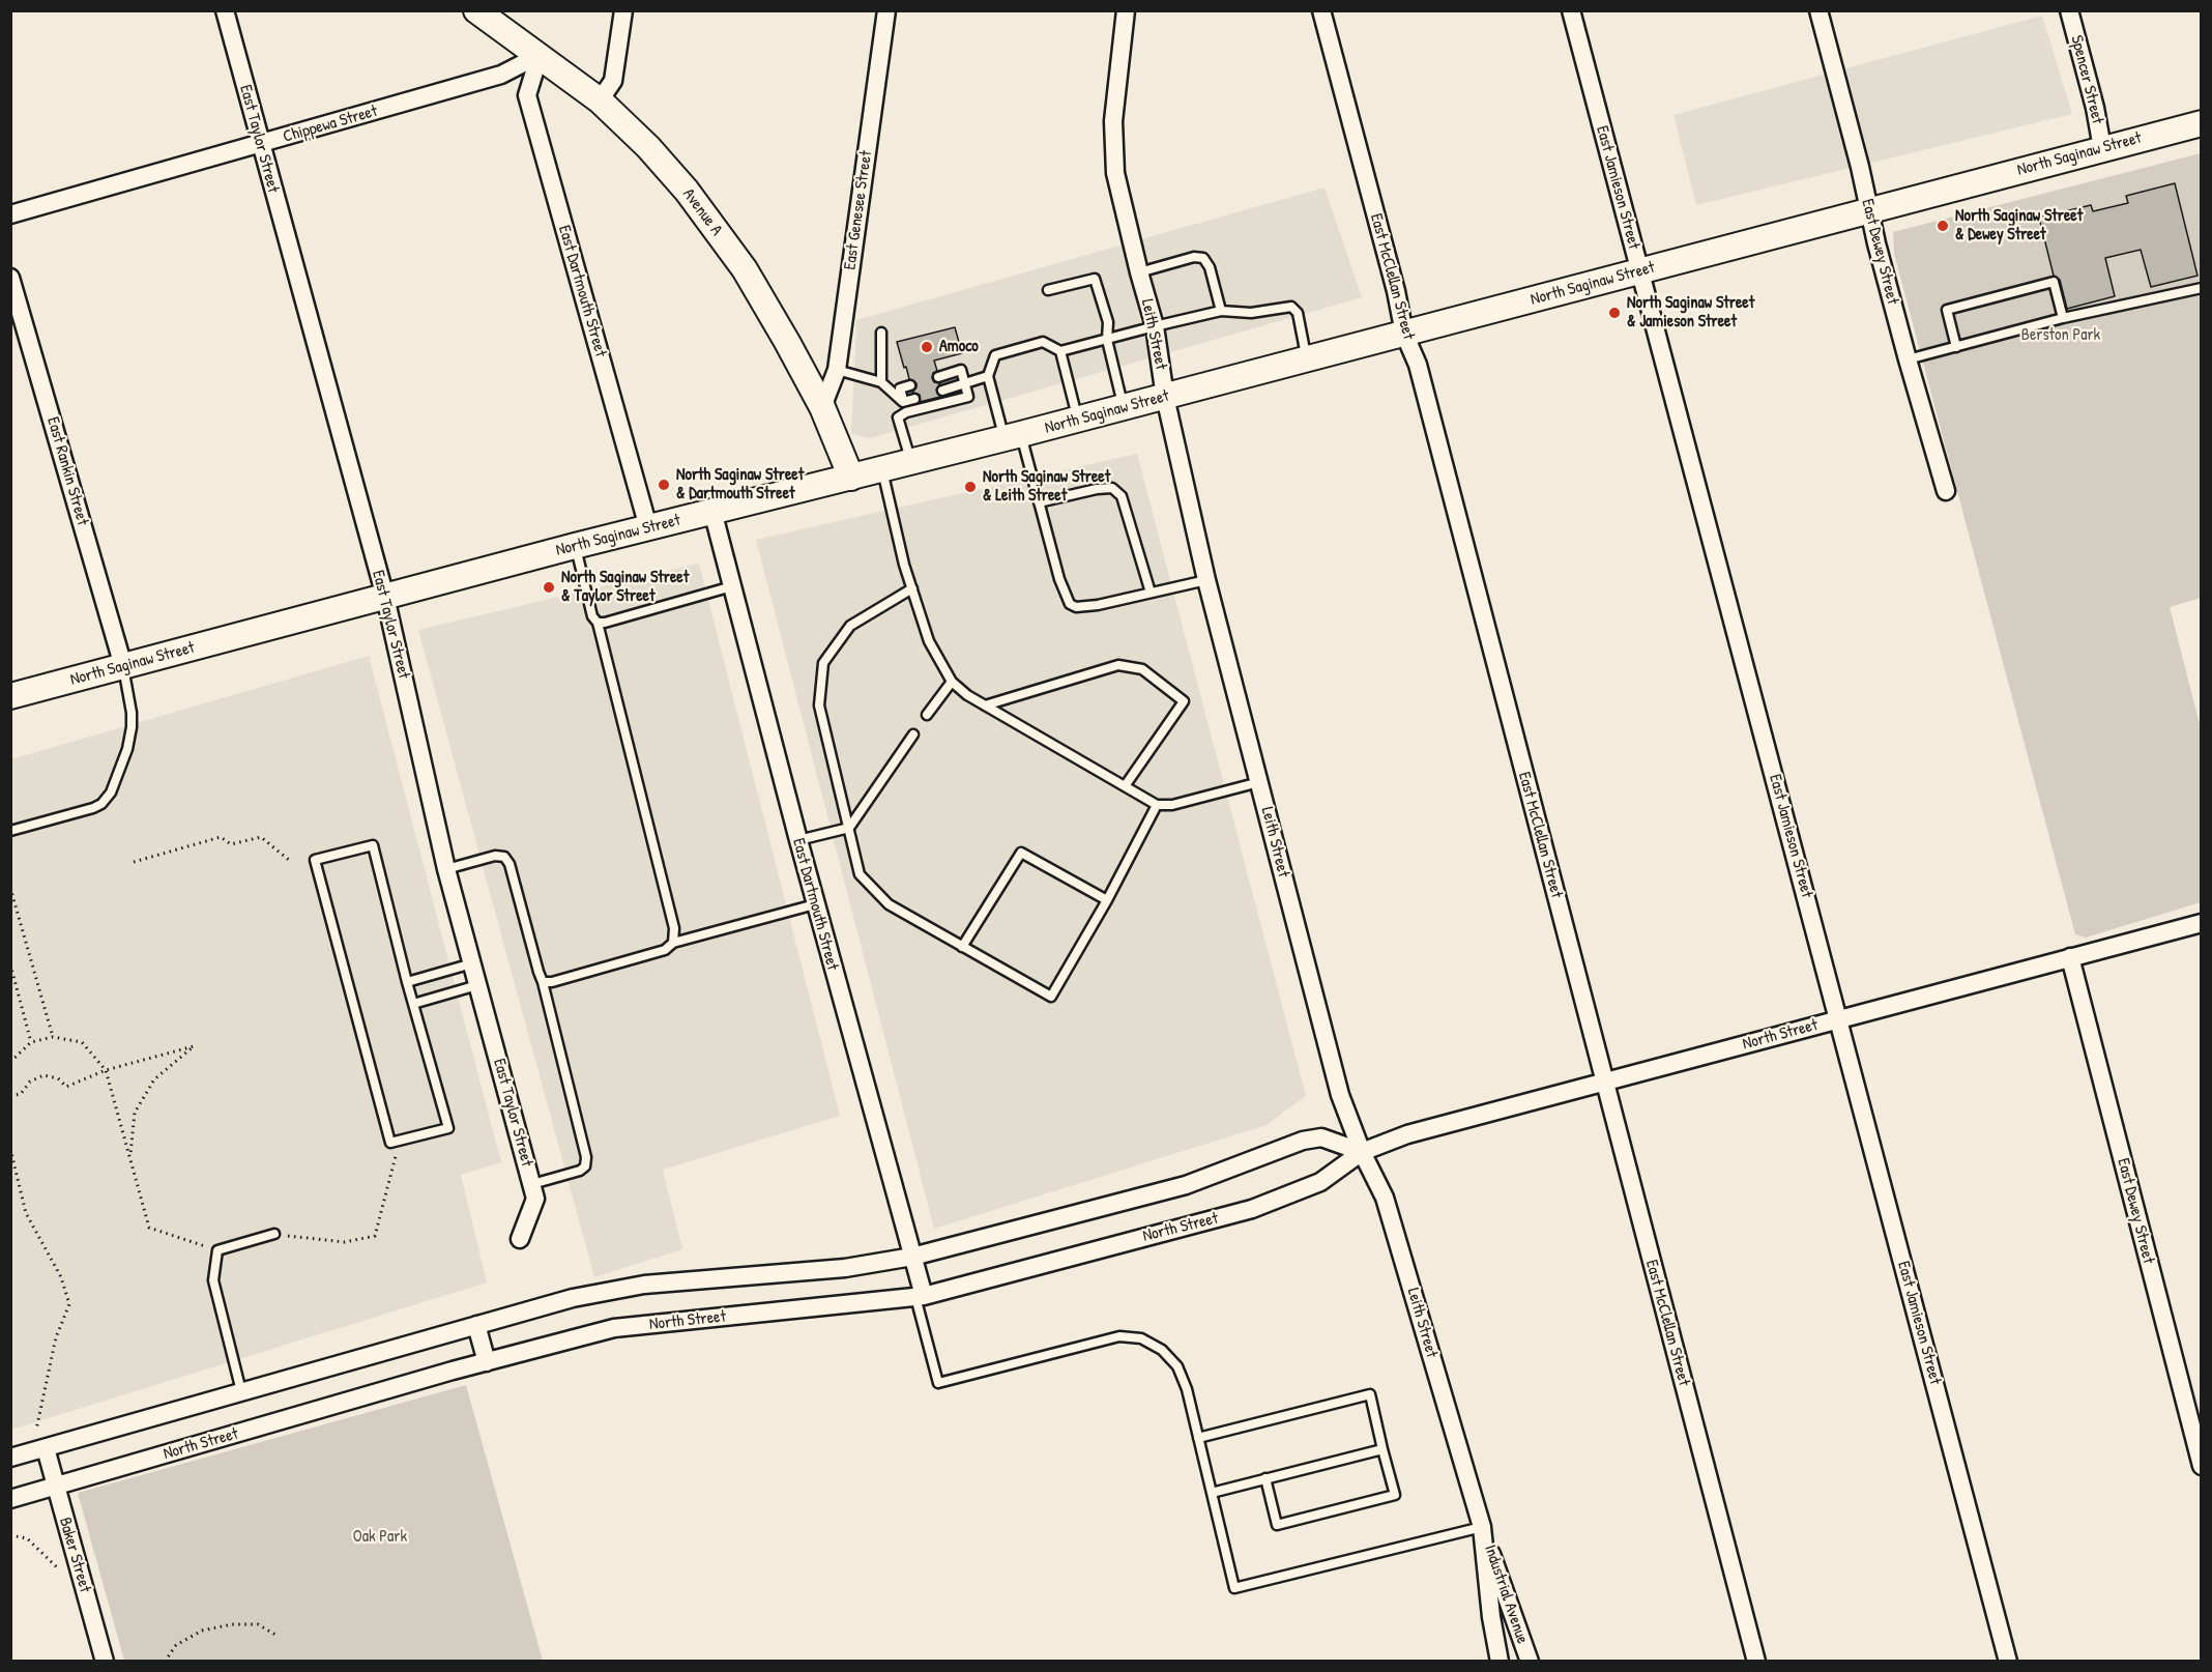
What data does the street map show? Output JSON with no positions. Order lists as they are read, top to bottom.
{
  "streets": {
    "main road": ["North Saginaw Street", "Avenue A"],
    "street": [
      "Spencer Street",
      "Chippewa Street",
      "East Taylor Street",
      "East Jamieson Street",
      "East Genesee Street",
      "East Dewey Street",
      "East McClellan Street",
      "East Dartmouth Street",
      "Leith Street",
      "East Rankin Street",
      "North Street",
      "Baker Street",
      "Industrial Avenue"
    ]
  },
  "crossings": [
    ["Spencer Street", "North Saginaw Street"],
    ["Chippewa Street", "East Taylor Street"],
    ["Chippewa Street", "Avenue A"],
    ["Chippewa Street", "East Dartmouth Street"],
    ["East Taylor Street", "North Saginaw Street"],
    ["North Saginaw Street", "East Jamieson Street"],
    ["North Saginaw Street", "Avenue A"],
    ["North Saginaw Street", "East Dewey Street"],
    ["North Saginaw Street", "East McClellan Street"],
    ["North Saginaw Street", "East Dartmouth Street"],
    ["North Saginaw Street", "Leith Street"],
    ["North Saginaw Street", "East Rankin Street"],
    ["East Jamieson Street", "North Street"],
    ["East Genesee Street", "Avenue A"],
    ["Avenue A", "East Dartmouth Street"],
    ["East Dewey Street", "North Street"],
    ["East McClellan Street", "North Street"],
    ["East Dartmouth Street", "North Street"],
    ["Leith Street", "North Street"],
    ["Leith Street", "Industrial Avenue"],
    ["North Street", "Baker Street"]
  ],
  "parks": ["Berston Park", "Oak Park"],
  "places": [
    "North Saginaw Street & Dewey Street",
    "North Saginaw Street & Jamieson Street",
    "Amoco",
    "North Saginaw Street & Dartmouth Street",
    "North Saginaw Street & Leith Street",
    "North Saginaw Street & Taylor Street"
  ]
}
